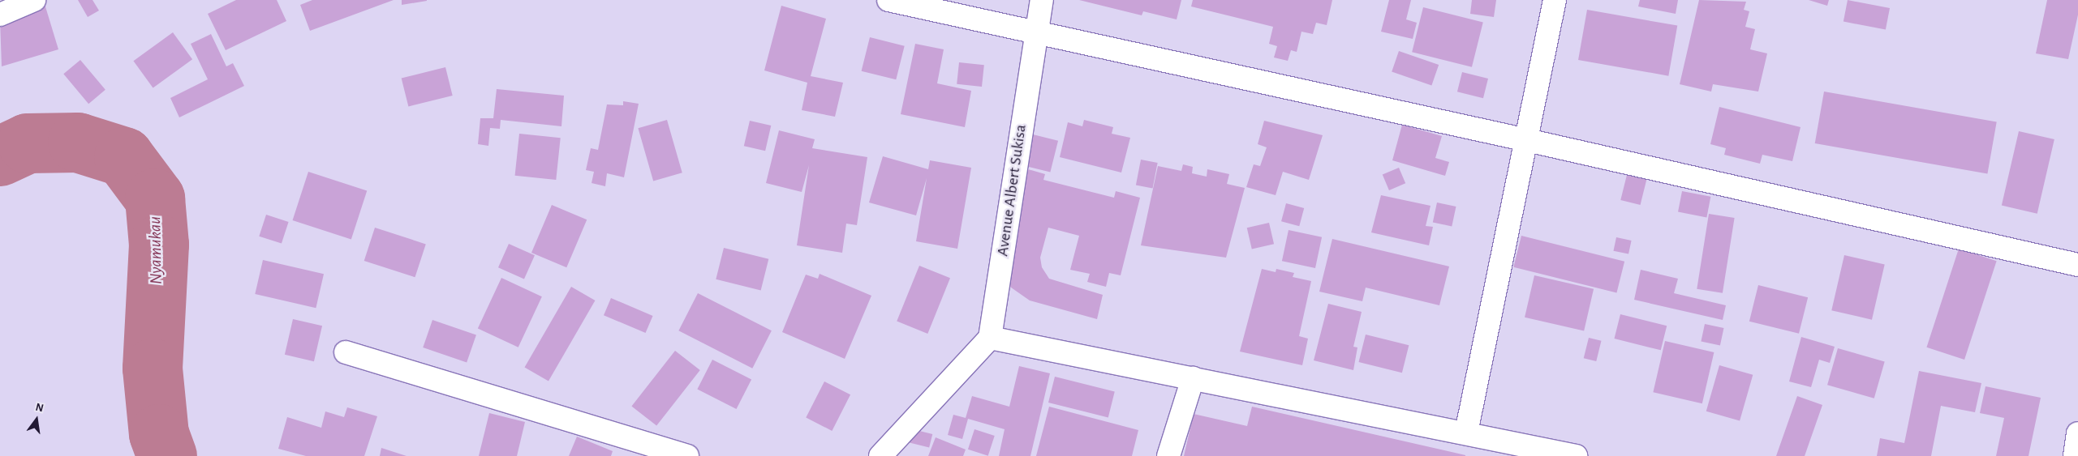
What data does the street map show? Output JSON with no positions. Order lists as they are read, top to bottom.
{
  "streets": {
    "street": ["Avenue Albert Sukisa"]
  },
  "water": ["Nyamukau"],
  "north": "top"
}
